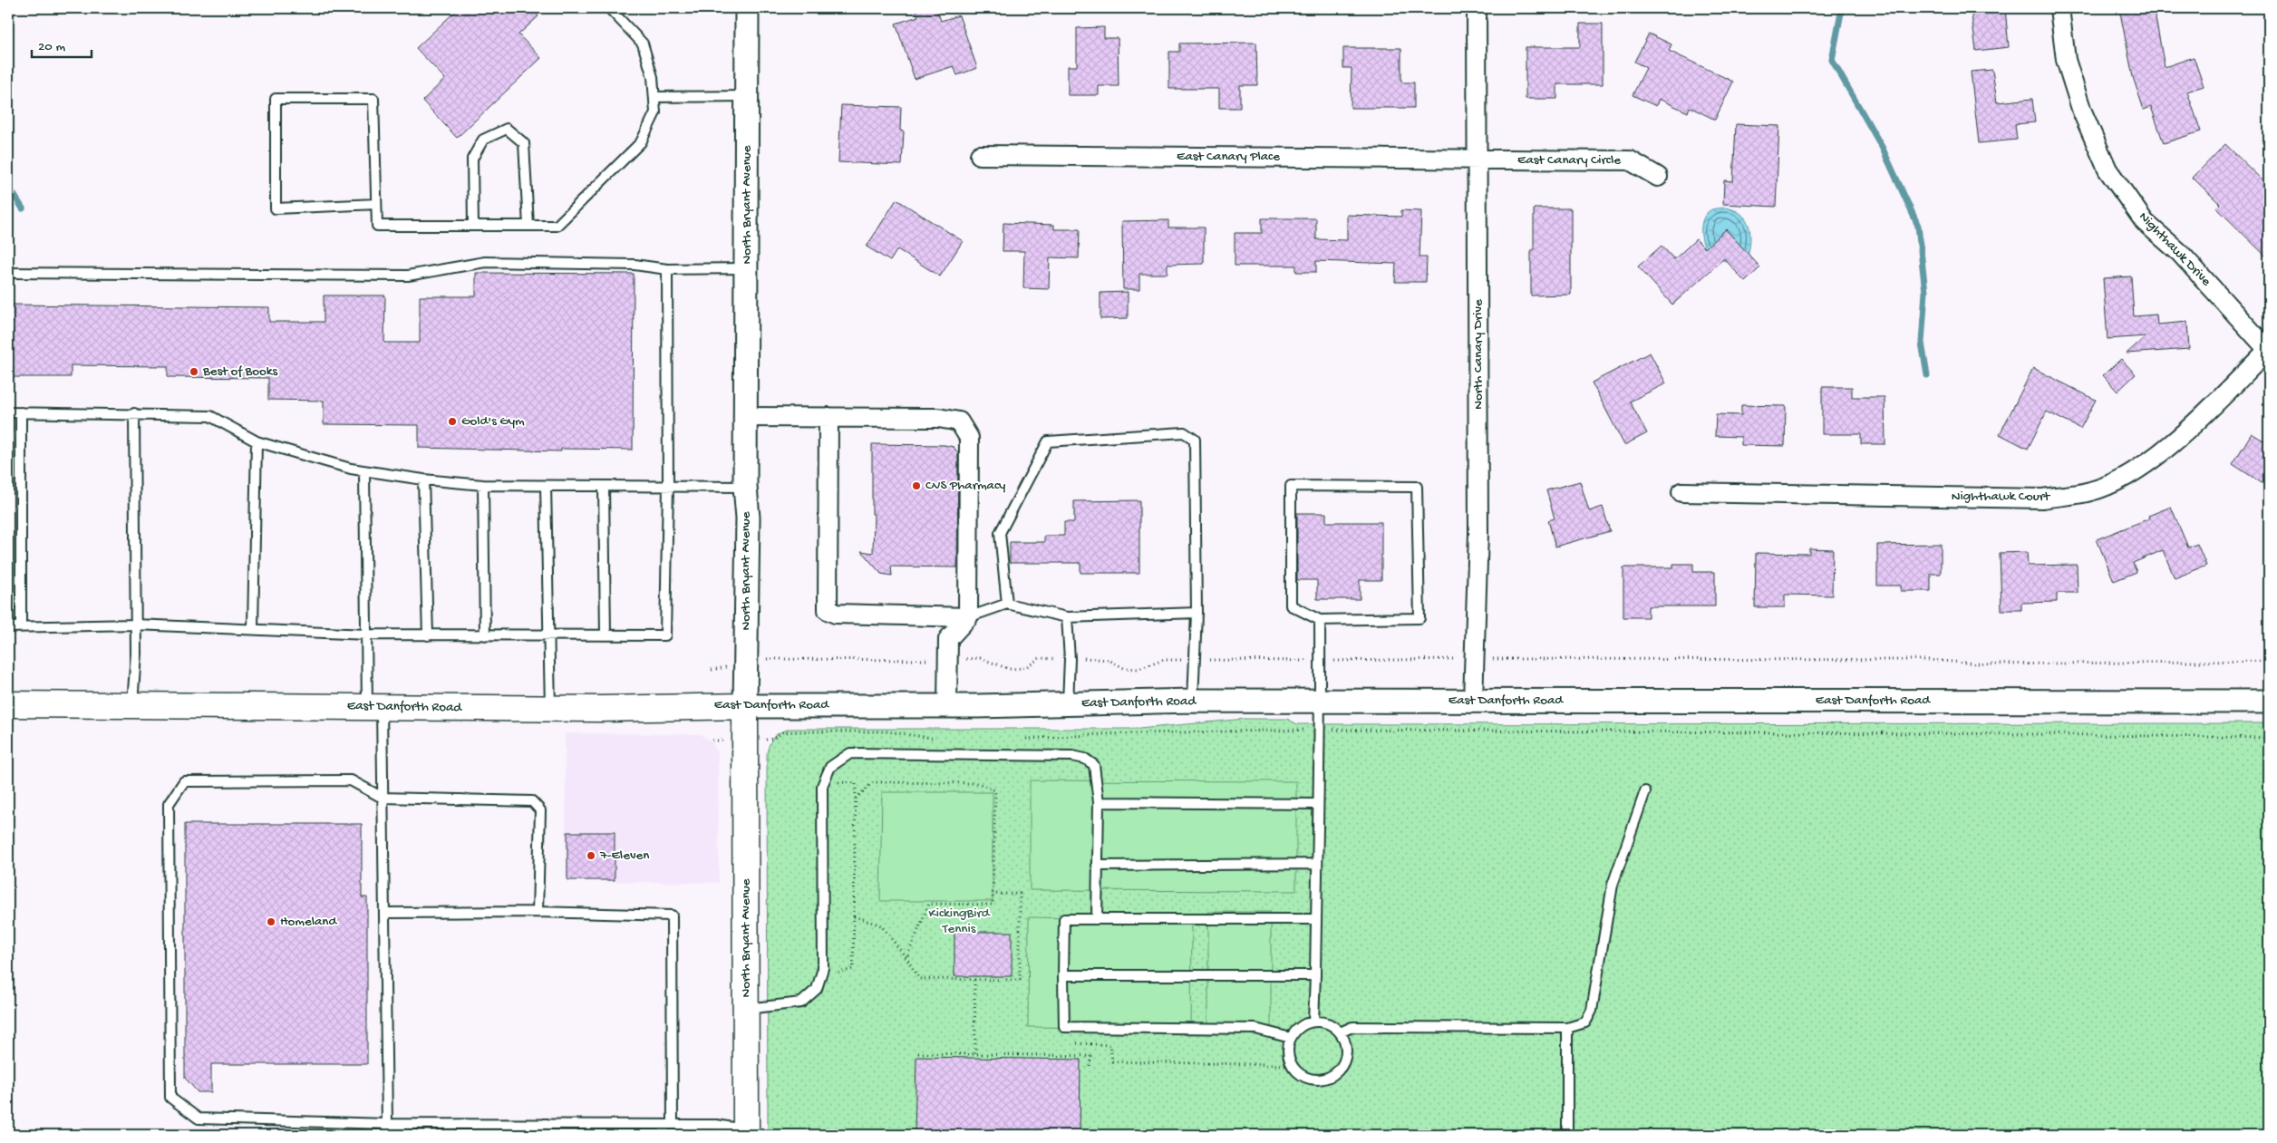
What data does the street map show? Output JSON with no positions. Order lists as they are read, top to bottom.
{
  "streets": {
    "main road": ["North Bryant Avenue", "East Danforth Road"],
    "street": [
      "East Canary Place",
      "East Canary Circle",
      "Nighthawk Drive",
      "North Canary Drive",
      "Nighthawk Court"
    ]
  },
  "crossings": [
    ["East Canary Place", "East Canary Circle"],
    ["East Canary Place", "North Canary Drive"],
    ["East Canary Circle", "North Canary Drive"],
    ["North Bryant Avenue", "East Danforth Road"],
    ["Nighthawk Drive", "Nighthawk Court"],
    ["North Canary Drive", "East Danforth Road"]
  ],
  "parks": ["KickingBird Tennis"],
  "places": [
    "Best of Books",
    "Gold's Gym",
    "CVS Pharmacy",
    "7-Eleven",
    "Homeland"
  ],
  "scale_bar": "20 m"
}
